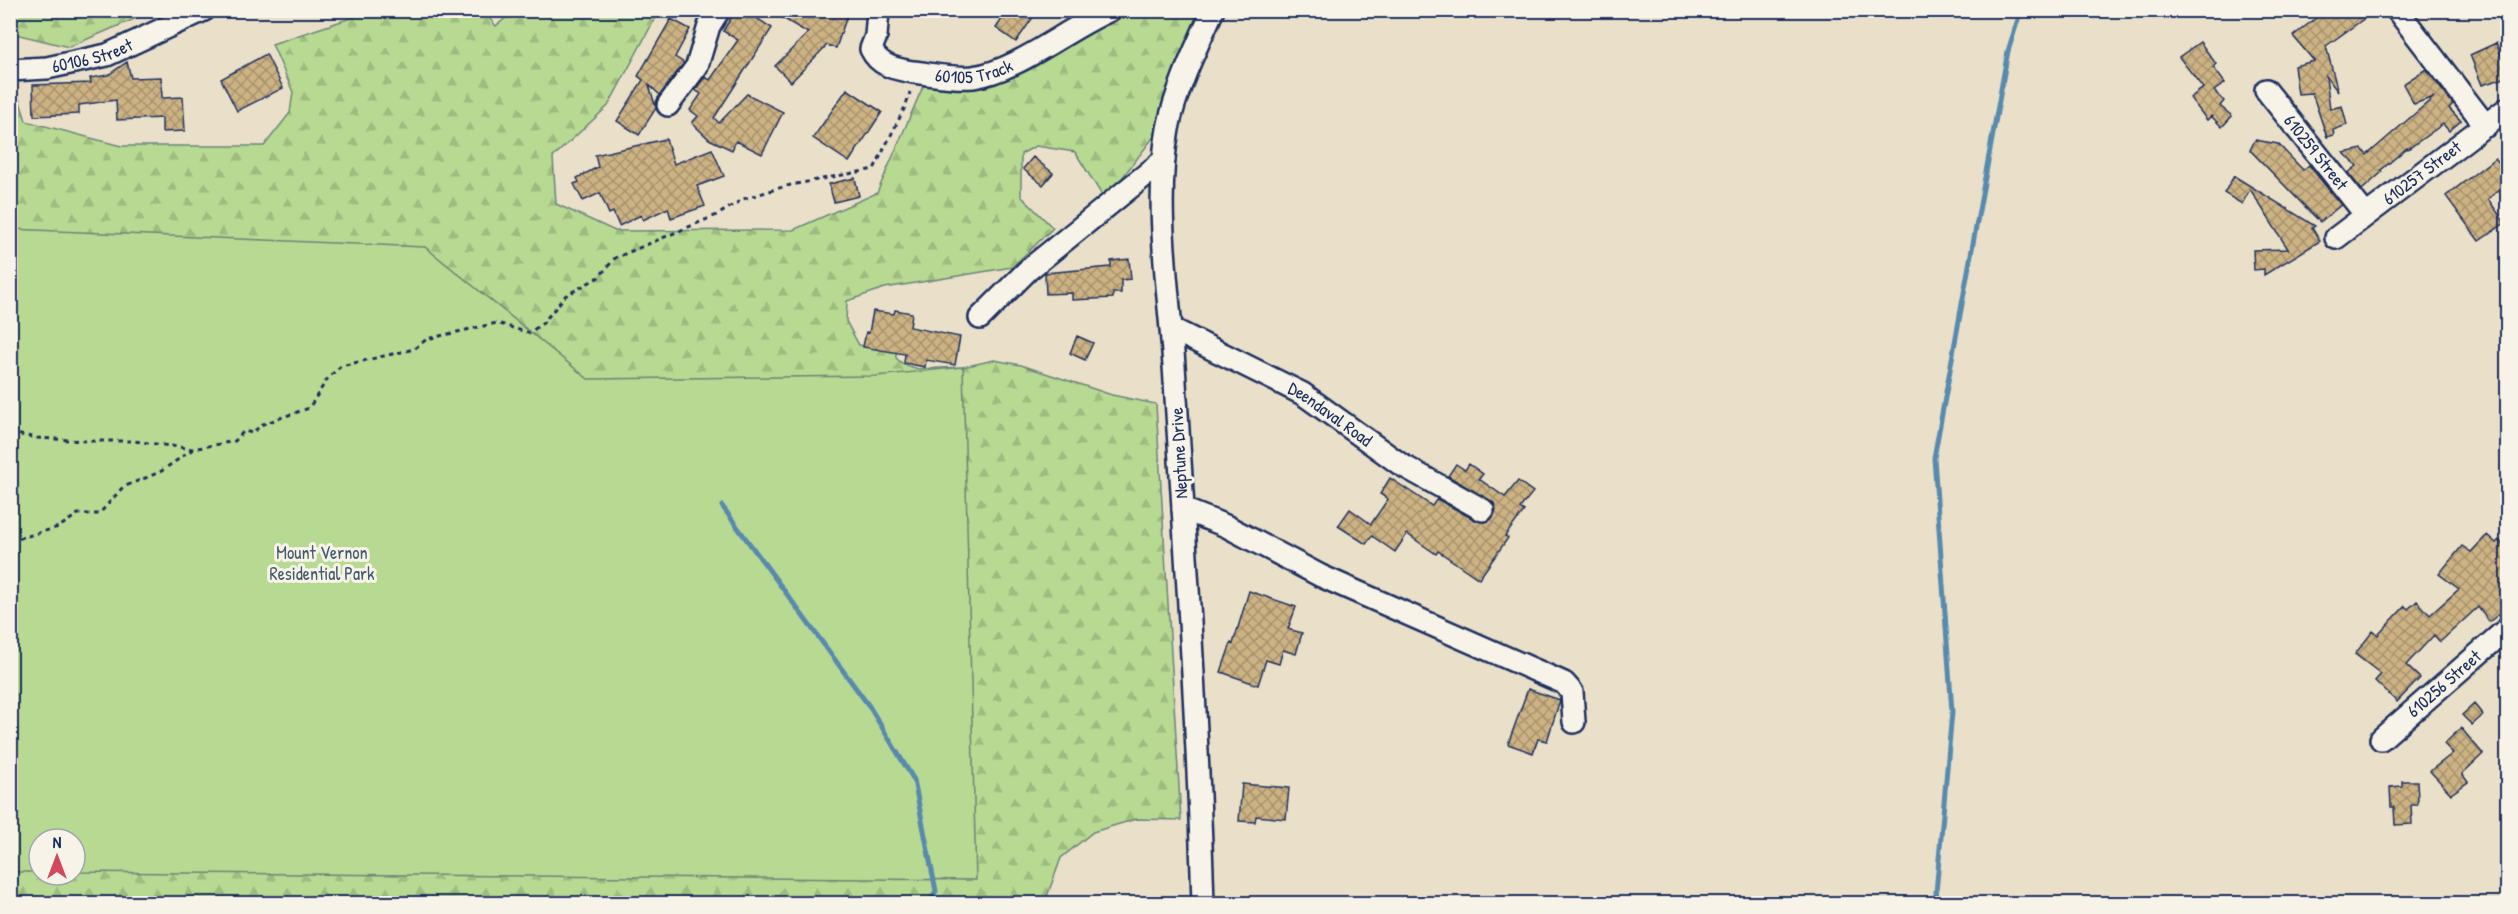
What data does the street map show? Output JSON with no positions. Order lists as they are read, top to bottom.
{
  "streets": {
    "street": [
      "60106 Street",
      "60105 Track",
      "610259 Street",
      "610257 Street",
      "Deendaval Road",
      "Neptune Drive",
      "610256 Street"
    ]
  },
  "crossings": [
    ["610259 Street", "610257 Street"],
    ["Deendaval Road", "Neptune Drive"]
  ],
  "parks": ["Mount Vernon Residential Park"],
  "north": "top"
}
